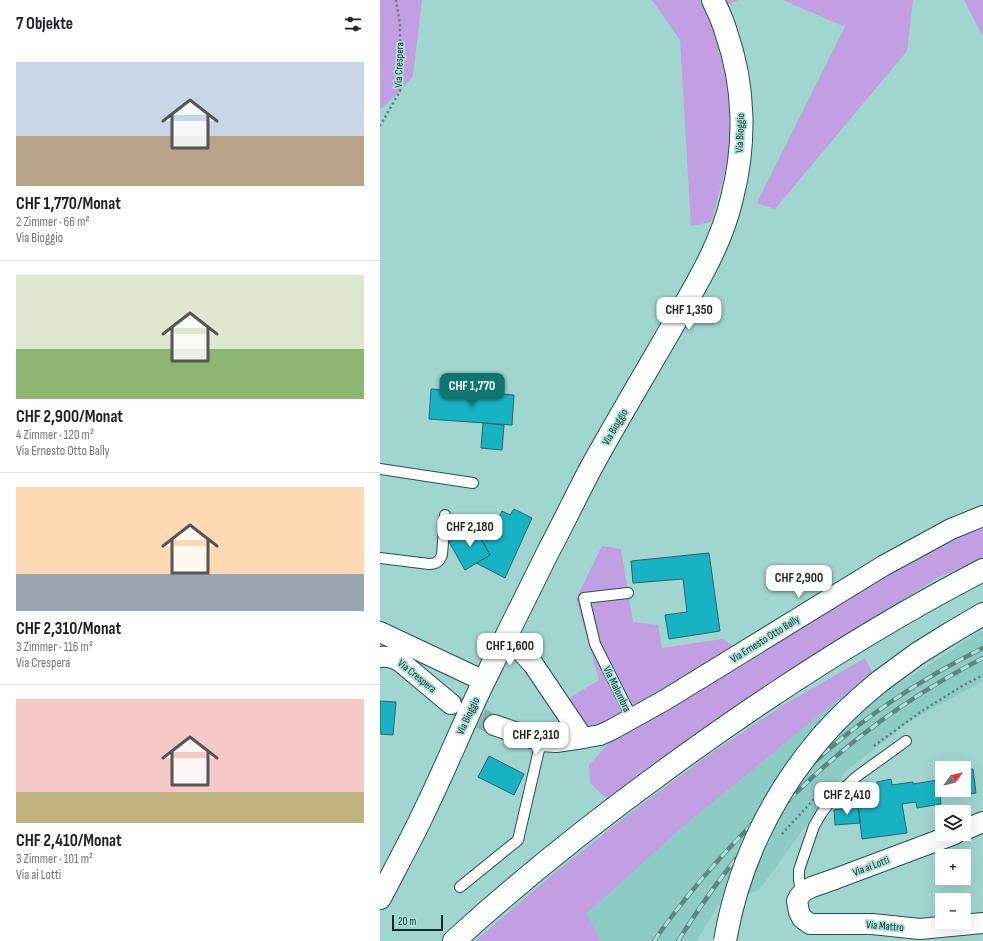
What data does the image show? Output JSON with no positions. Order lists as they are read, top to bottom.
{
  "streets": {
    "main road": ["Via Bioggio"],
    "street": [
      "Via Crespera",
      "Via Ernesto Otto Bally",
      "Via Malombra",
      "Via ai Lotti",
      "Via Mattro"
    ]
  },
  "crossings": [
    ["Via Ernesto Otto Bally", "Via Malombra"],
    ["Via ai Lotti", "Via Mattro"]
  ],
  "scale_bar": "20 m",
  "north": "top right",
  "page": {
    "heading": "7 Objekte",
    "list": [
      {
        "name": "CHF 1,770/Monat",
        "note": "2 Zimmer · 66 m² · Via Bioggio"
      },
      {
        "name": "CHF 2,900/Monat",
        "note": "4 Zimmer · 120 m² · Via Ernesto Otto Bally"
      },
      {
        "name": "CHF 2,310/Monat",
        "note": "3 Zimmer · 116 m² · Via Crespera"
      },
      {
        "name": "CHF 2,410/Monat",
        "note": "3 Zimmer · 101 m² · Via ai Lotti"
      }
    ],
    "price": [
      "CHF 1,350",
      "CHF 1,770",
      "CHF 2,180",
      "CHF 2,900",
      "CHF 1,600",
      "CHF 2,310",
      "CHF 2,410"
    ],
    "map_buttons": ["+", "−"],
    "scale": "20 m"
  }
}
